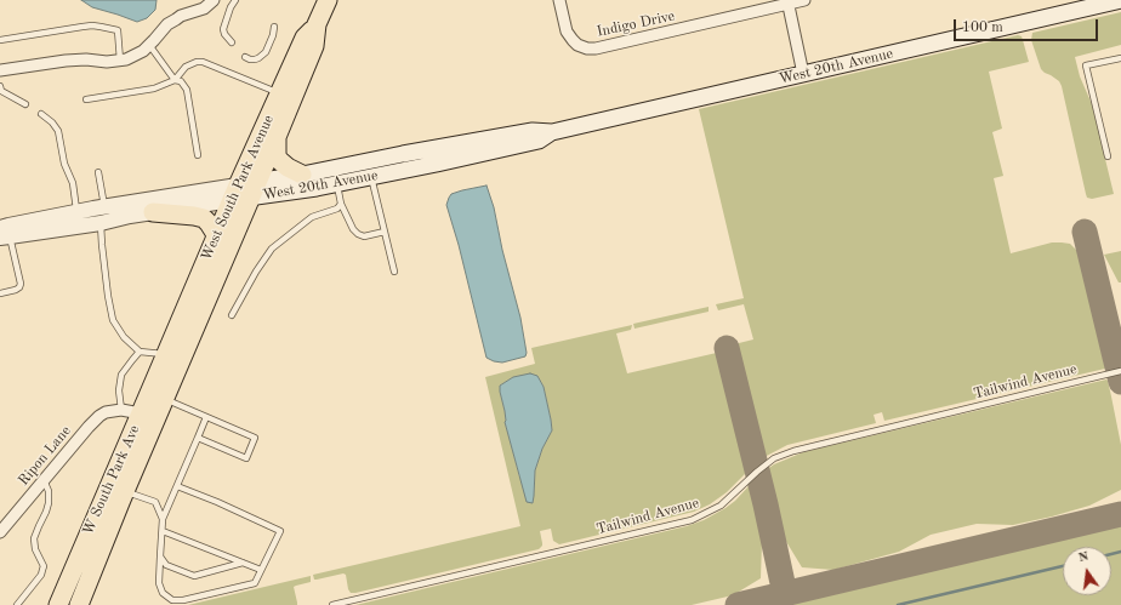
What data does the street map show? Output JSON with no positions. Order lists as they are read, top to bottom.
{
  "streets": {
    "main road": ["West 20th Avenue", "West South Park Avenue", "W South Park Ave"],
    "street": ["Indigo Drive", "Ripon Lane"],
    "lane": ["Tailwind Avenue"]
  },
  "crossings": [
    ["West 20th Avenue", "West South Park Avenue"],
    ["West South Park Avenue", "W South Park Ave"]
  ],
  "scale_bar": "100 m",
  "north": "top"
}
